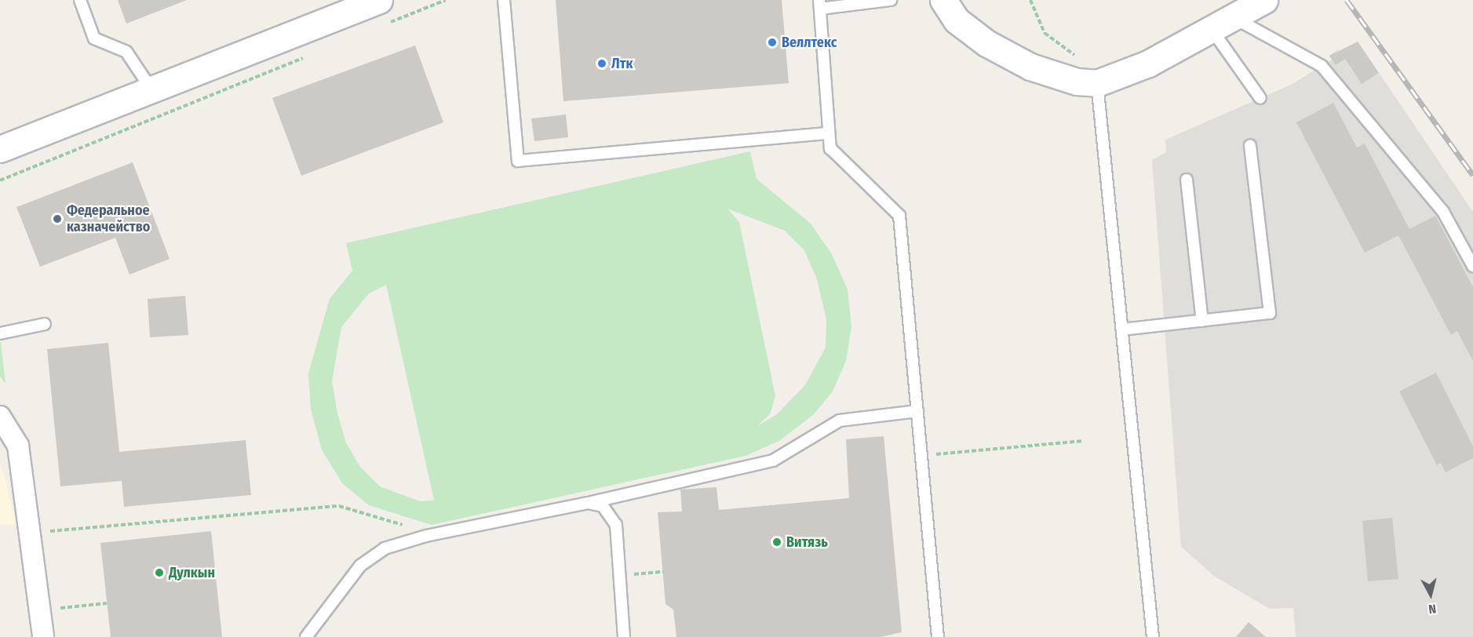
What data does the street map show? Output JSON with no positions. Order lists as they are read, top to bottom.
{
  "places": [
    "Веллтекс",
    "Лтк",
    "Федеральное казначейство",
    "Витязь",
    "Дулкын"
  ],
  "north": "bottom"
}
